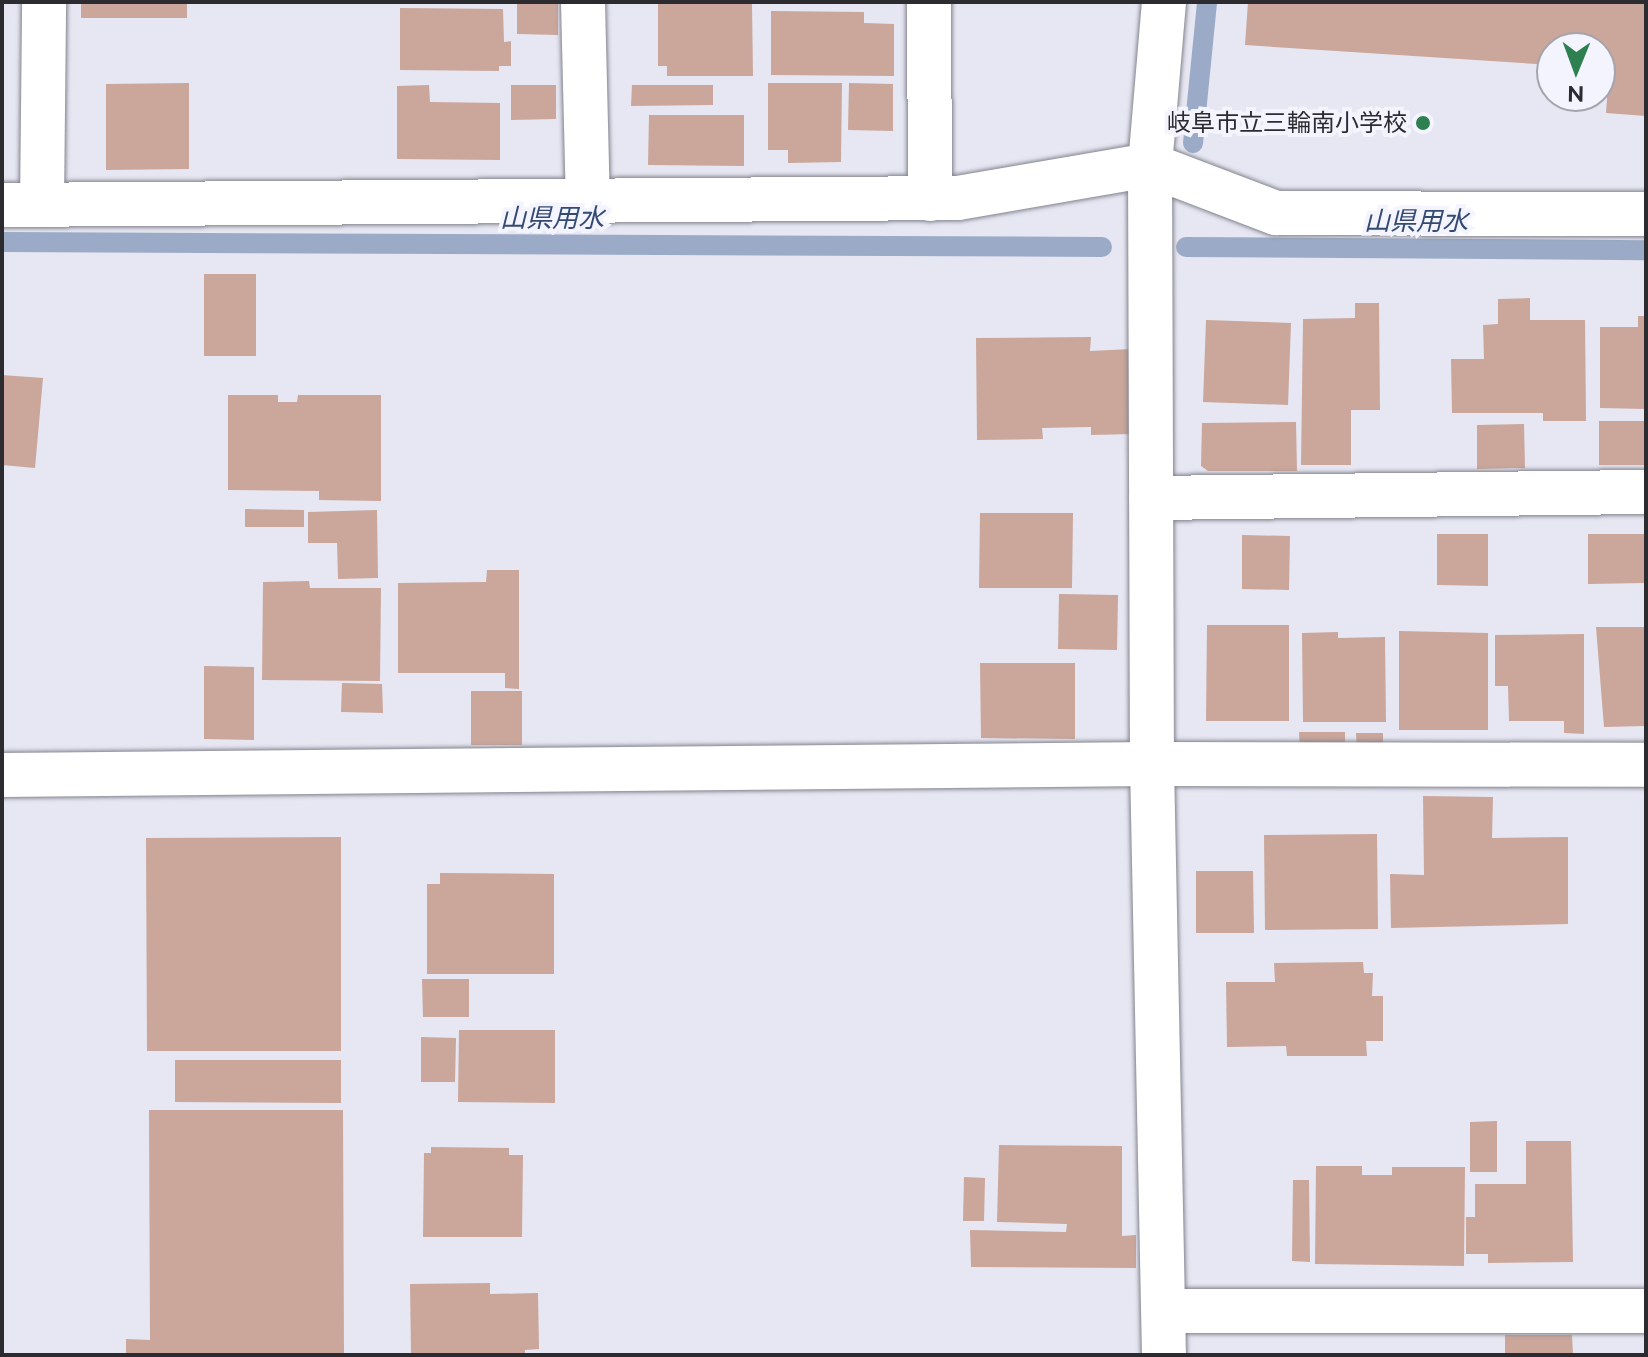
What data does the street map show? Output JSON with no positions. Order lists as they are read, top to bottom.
{
  "water": ["山県用水"],
  "places": ["岐阜市立三輪南小学校"],
  "north": "bottom"
}
